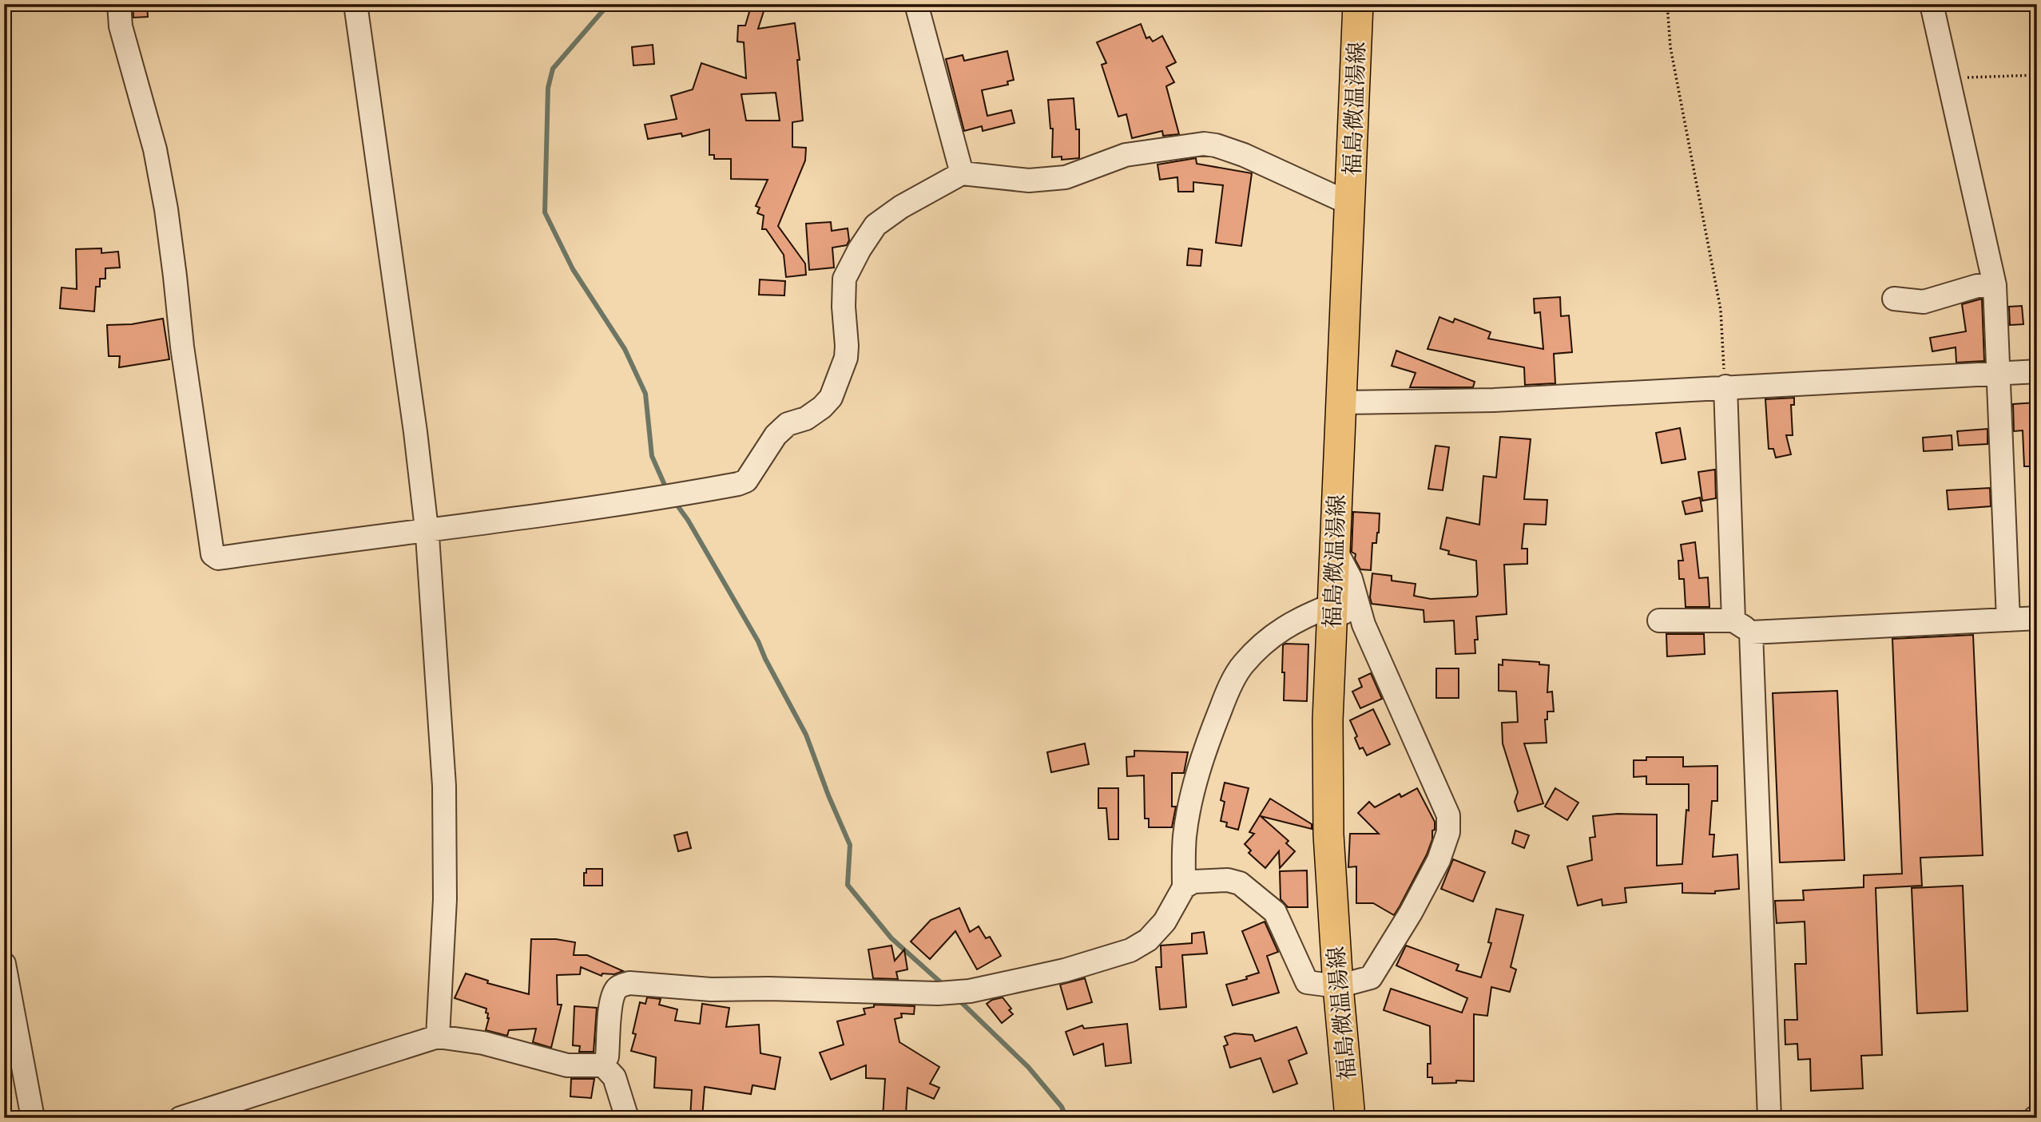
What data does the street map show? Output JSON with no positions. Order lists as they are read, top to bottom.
{
  "streets": {
    "main road": ["福島微温湯線"]
  }
}
